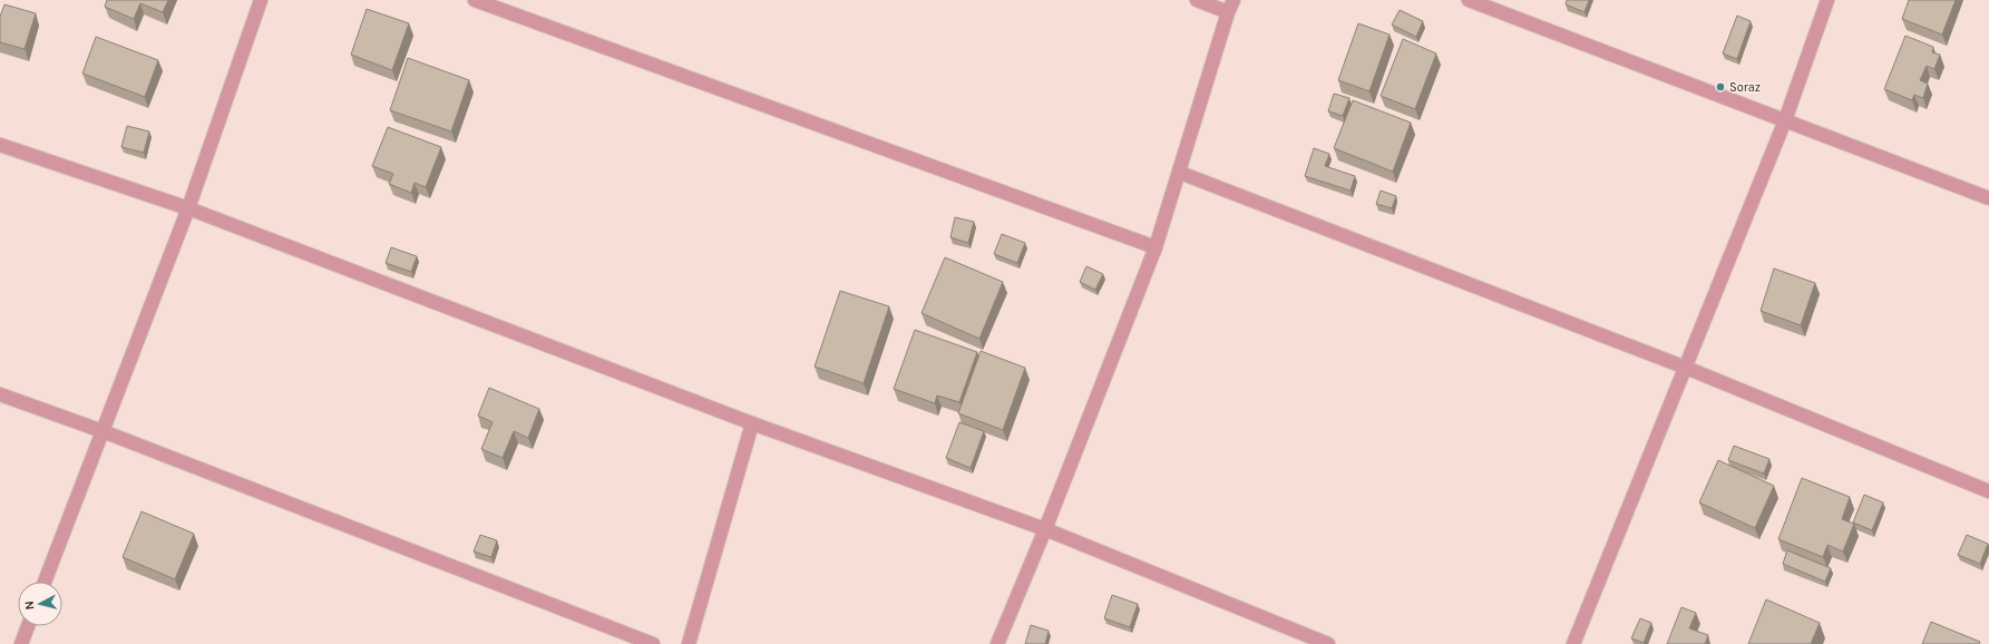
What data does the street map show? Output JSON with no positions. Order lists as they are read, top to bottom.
{
  "places": ["Soraz"],
  "north": "left"
}
